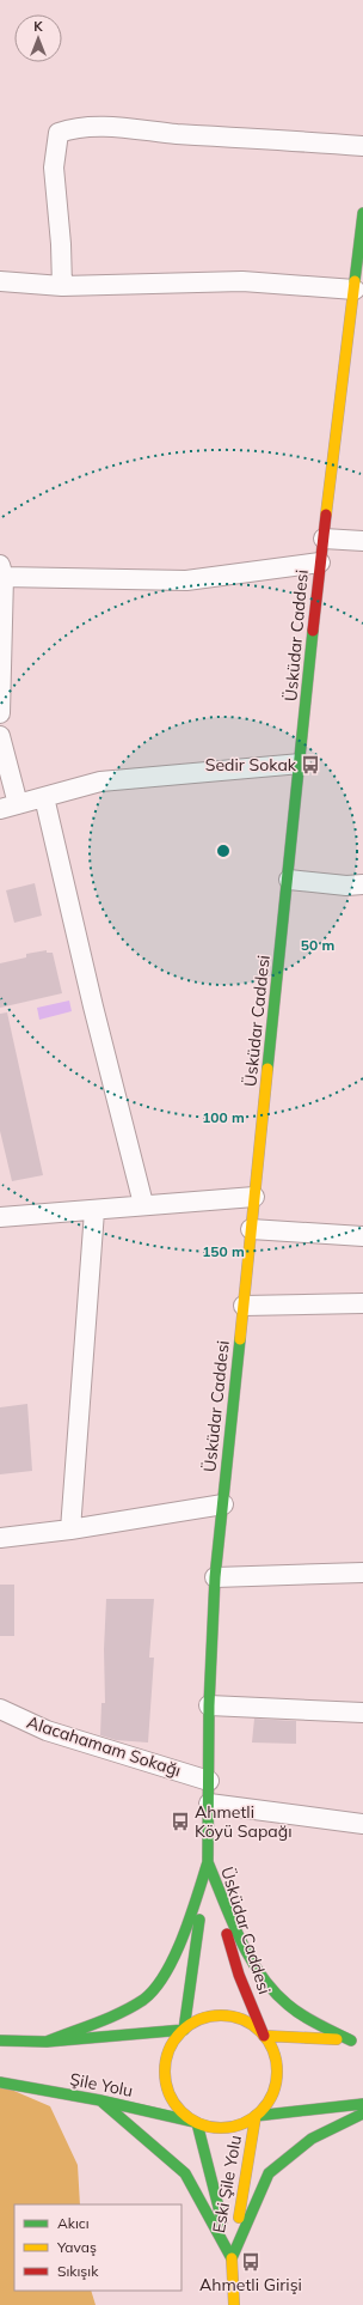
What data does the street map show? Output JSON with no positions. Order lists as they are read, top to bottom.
{
  "streets": {
    "main road": ["Üsküdar Caddesi", "Şile Yolu", "Eski Şile Yolu"],
    "street": ["Alacahamam Sokağı"]
  },
  "crossings": [
    ["Üsküdar Caddesi", "Alacahamam Sokağı"],
    ["Üsküdar Caddesi", "Şile Yolu"],
    ["Üsküdar Caddesi", "Eski Şile Yolu"],
    ["Şile Yolu", "Eski Şile Yolu"]
  ],
  "places": {
    "bus stop": ["Sedir Sokak", "Ahmetli Köyü Sapağı", "Ahmetli Girişi"]
  },
  "legend": ["Akıcı", "Yavaş", "Sıkışık"],
  "north": "top",
  "rings": ["50 m", "100 m", "150 m"]
}
